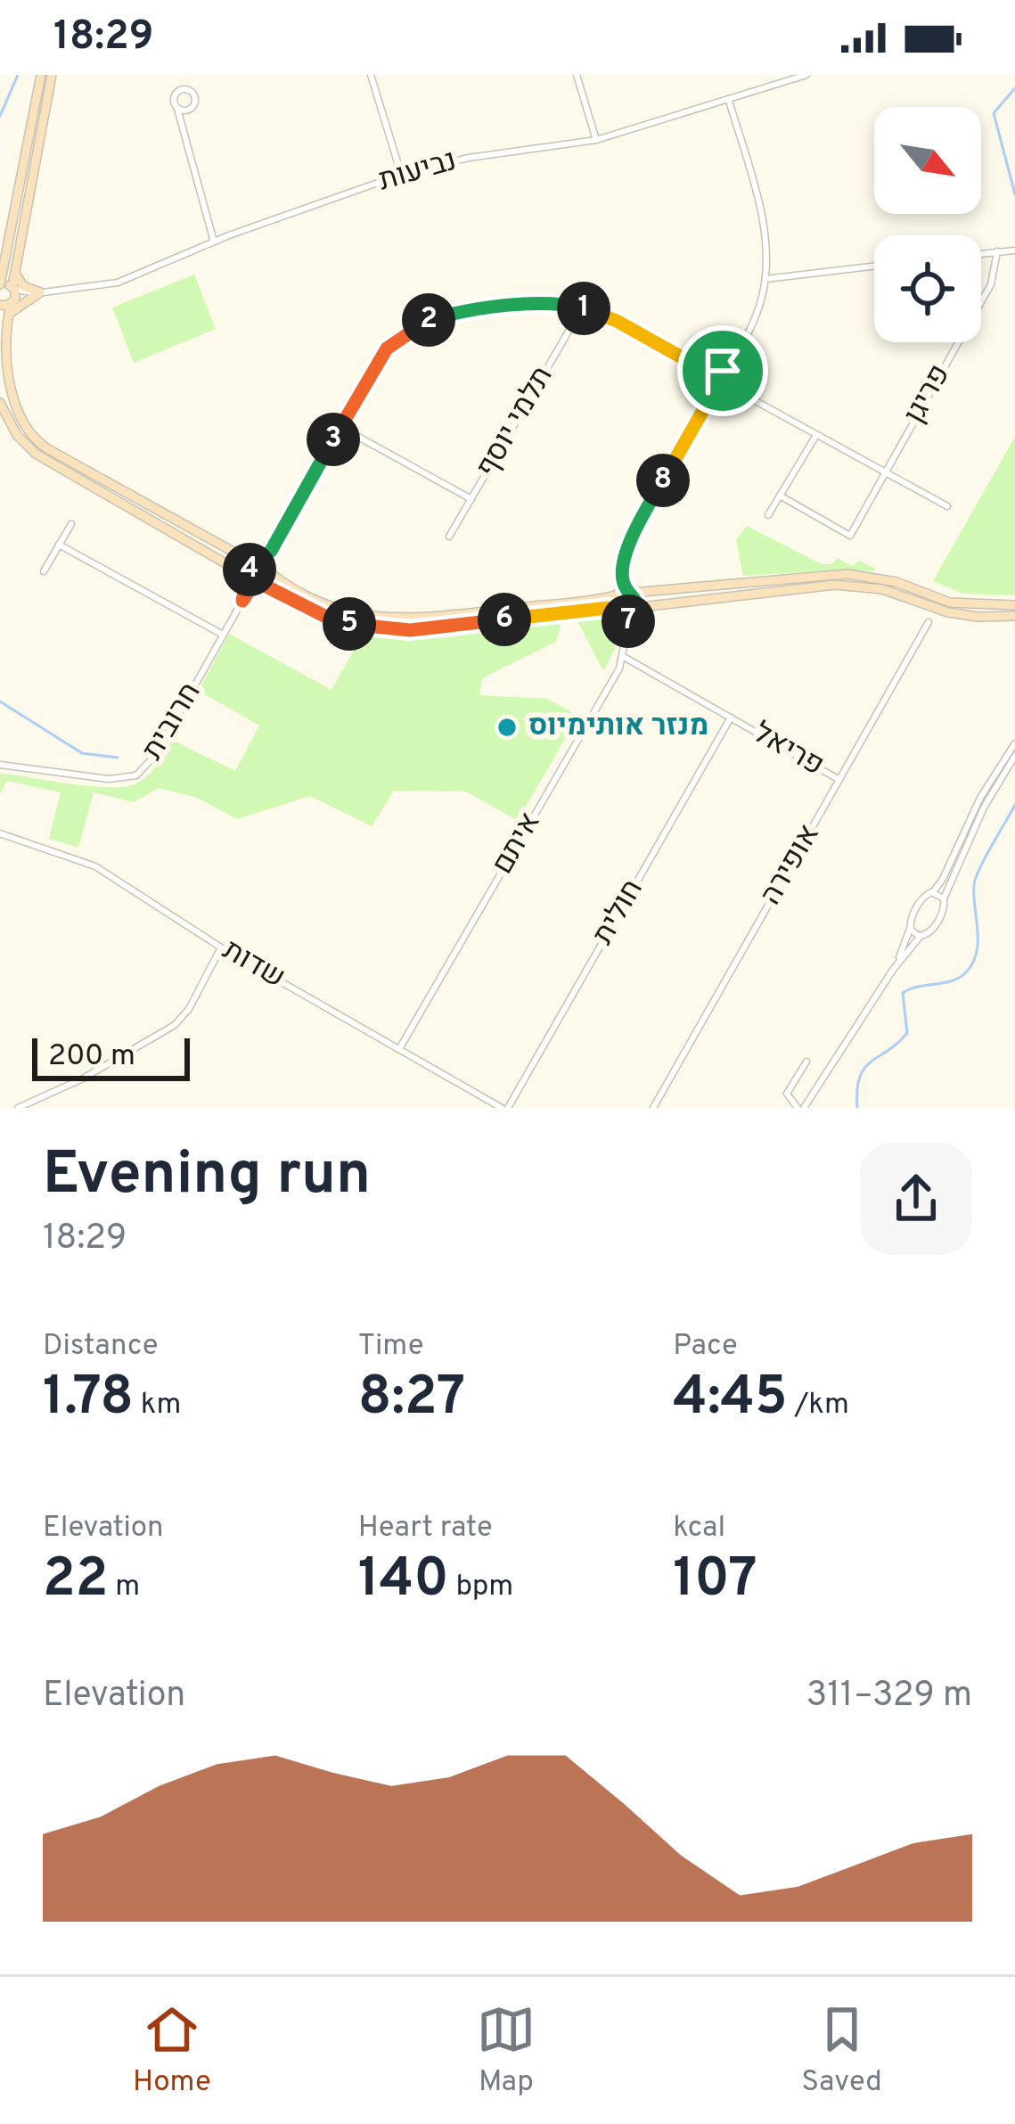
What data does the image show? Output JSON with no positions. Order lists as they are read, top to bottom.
{
  "streets": {
    "street": [
      "נביעות",
      "פריגן",
      "תלמי יוסף",
      "חרובית",
      "פריאל",
      "איתם",
      "אופירה",
      "חולית",
      "שדות"
    ]
  },
  "crossings": [
    ["פריאל", "איתם"],
    ["פריאל", "אופירה"],
    ["פריאל", "חולית"],
    ["איתם", "שדות"],
    ["חולית", "שדות"]
  ],
  "places": ["מנזר אותימיוס"],
  "scale_bar": "200 m",
  "north": "bottom right",
  "page": {
    "status": "18:29",
    "pins": [
      "1",
      "2",
      "3",
      "8",
      "4",
      "6",
      "7",
      "5"
    ],
    "scale": "200 m",
    "heading": ["Evening run", "18:29"],
    "stats": [
      ["Distance", "1.78 km"],
      ["Time", "8:27"],
      ["Pace", "4:45 /km"],
      ["Elevation", "22 m"],
      ["Heart rate", "140 bpm"],
      ["kcal", "107"]
    ],
    "chart": ["Elevation", "311–329 m"],
    "tabs": ["Home", "Map", "Saved"]
  }
}
